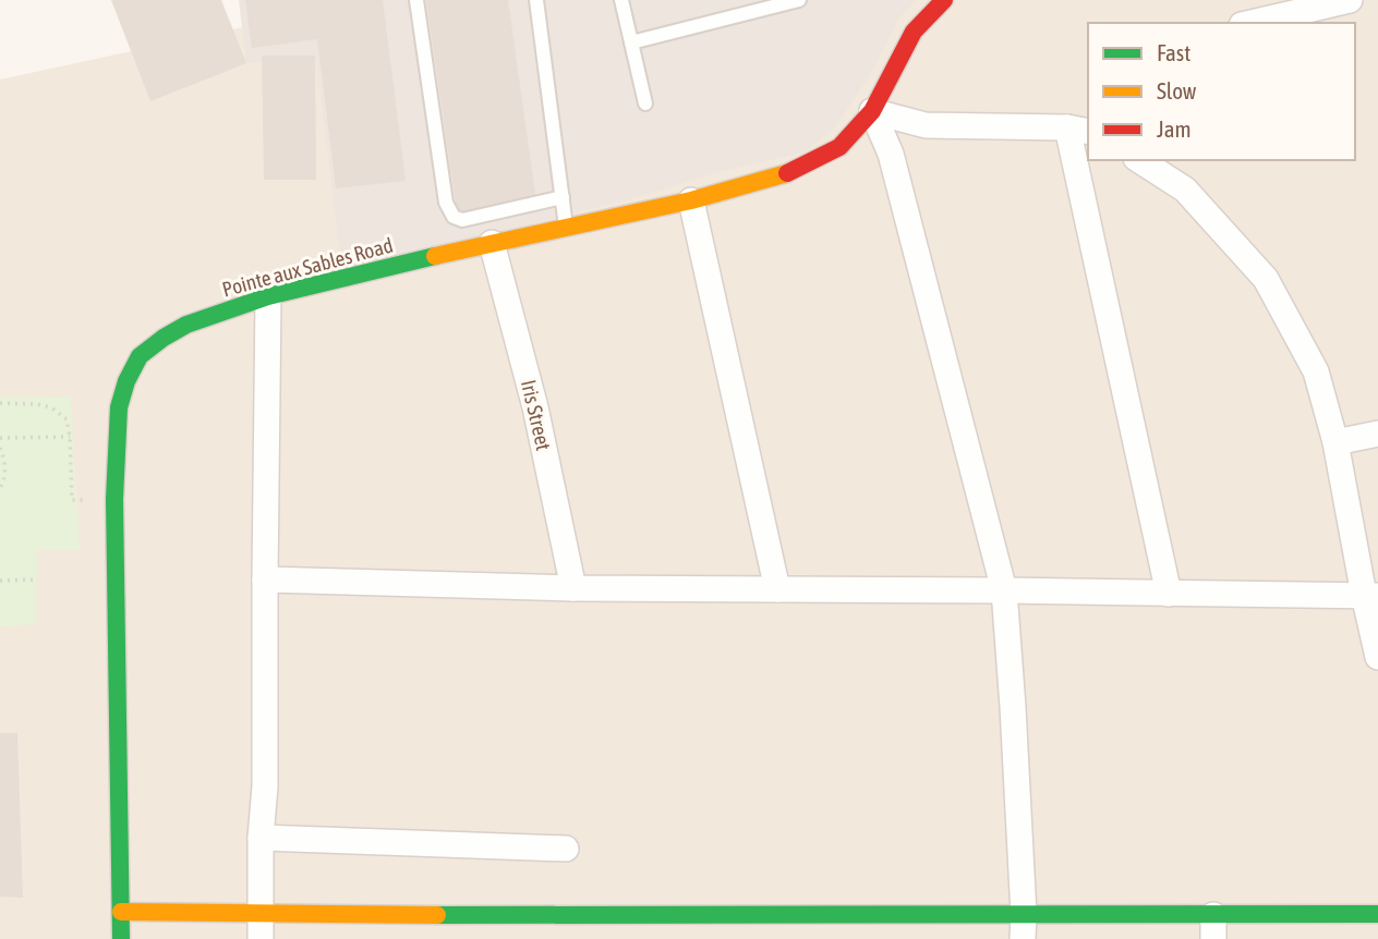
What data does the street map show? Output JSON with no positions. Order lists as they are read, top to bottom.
{
  "streets": {
    "main road": ["Pointe aux Sables Road"],
    "street": ["Iris Street"]
  },
  "crossings": [
    ["Pointe aux Sables Road", "Iris Street"]
  ],
  "legend": ["Fast", "Slow", "Jam"]
}
